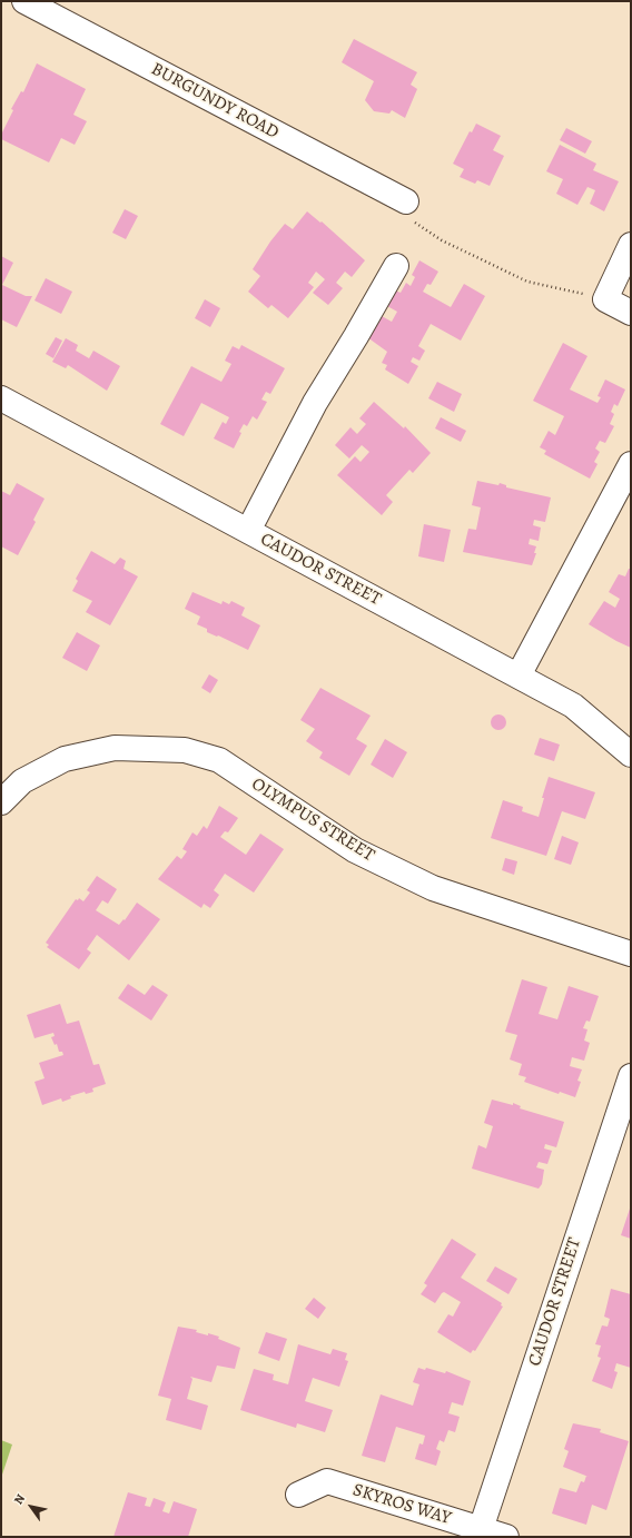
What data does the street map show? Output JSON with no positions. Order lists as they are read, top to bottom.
{
  "streets": {
    "street": [
      "BURGUNDY ROAD",
      "CAUDOR STREET",
      "OLYMPUS STREET",
      "SKYROS WAY"
    ]
  },
  "crossings": [
    ["CAUDOR STREET", "SKYROS WAY"]
  ],
  "north": "top left"
}
